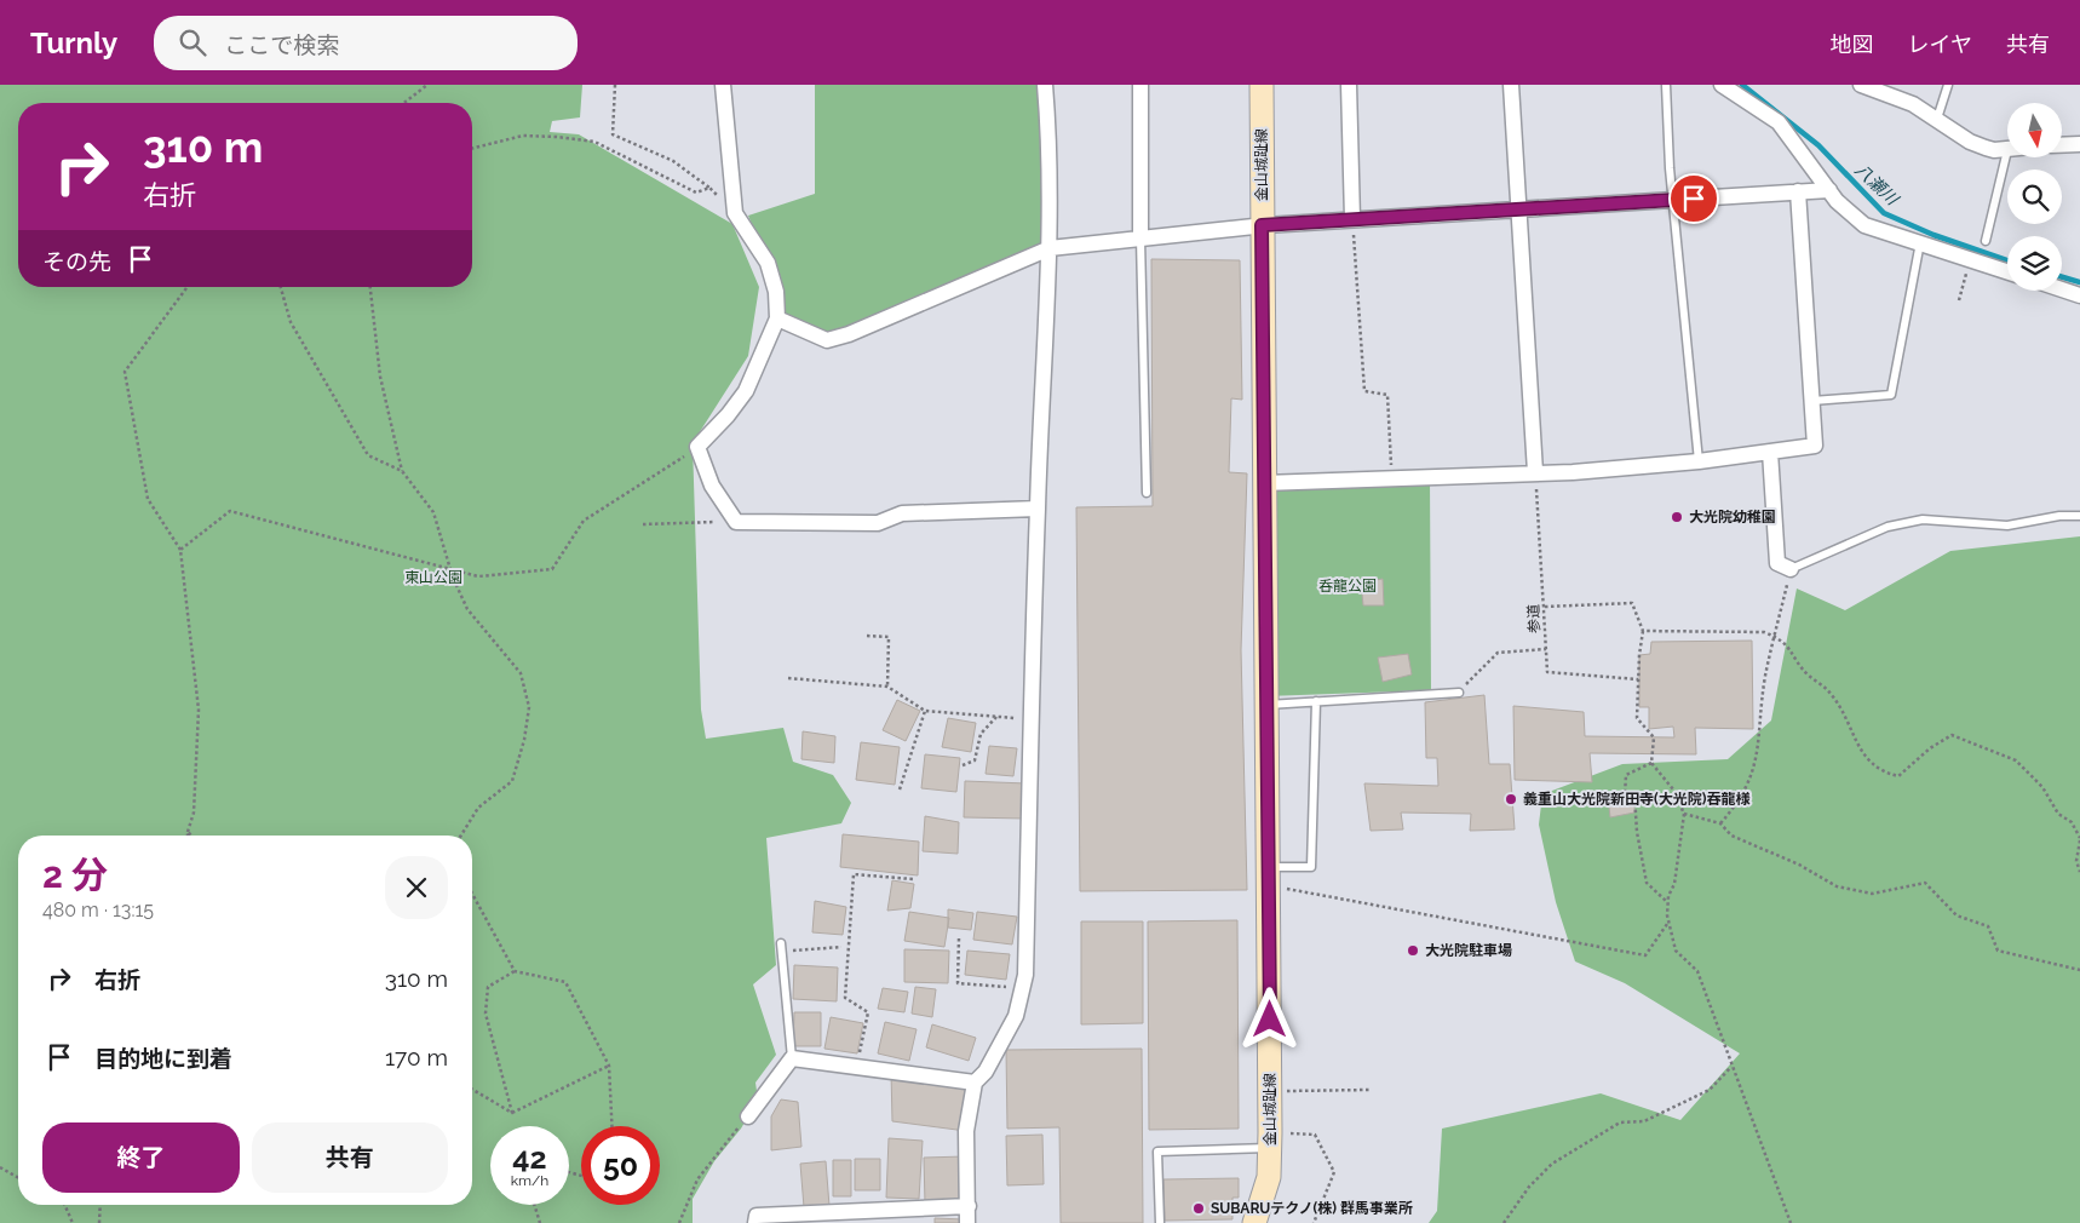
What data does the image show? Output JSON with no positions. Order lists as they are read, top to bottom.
{
  "streets": {
    "main road": ["金山城趾線"],
    "path": ["参道"]
  },
  "water": ["八瀬川"],
  "parks": ["東山公園", "呑龍公園"],
  "places": [
    "大光院幼稚園",
    "義重山大光院新田寺(大光院)吞龍様",
    "大光院駐車場",
    "SUBARUテクノ(株) 群馬事業所"
  ],
  "north": "bottom",
  "page": {
    "header": "Turnly",
    "search": "ここで検索",
    "nav": ["地図", "レイヤ", "共有"],
    "turn": ["310 m", "右折"],
    "then": "その先",
    "heading": ["2 分", "480 m · 13:15"],
    "list": [
      {
        "name": "右折",
        "value": "310 m"
      },
      {
        "name": "目的地に到着",
        "value": "170 m"
      }
    ],
    "buttons": ["終了", "共有"],
    "speed": "42 km/h",
    "limit": "50"
  }
}
